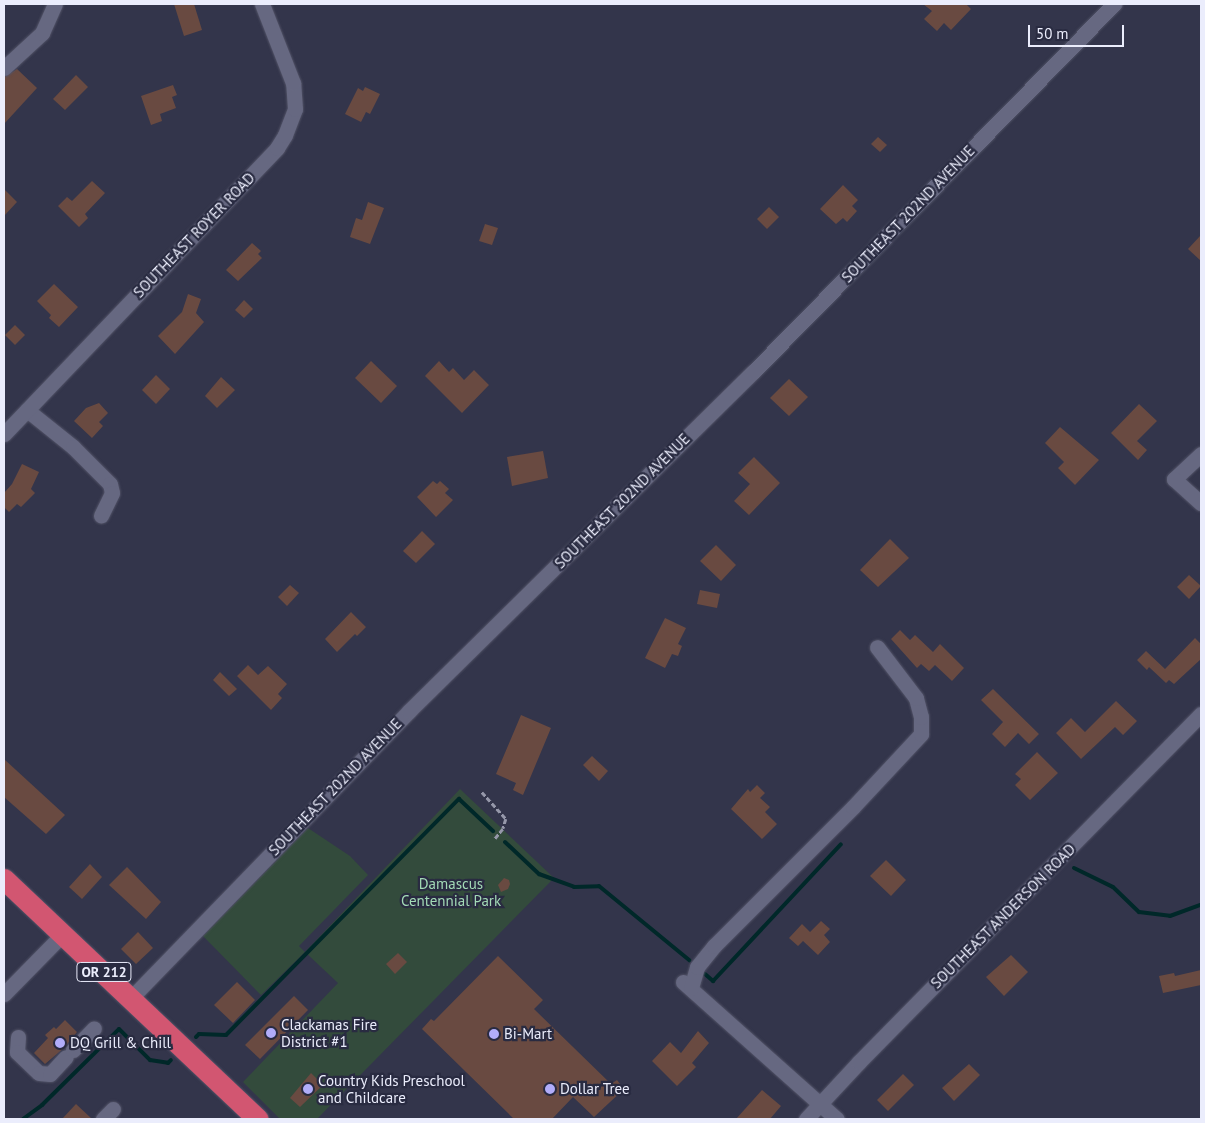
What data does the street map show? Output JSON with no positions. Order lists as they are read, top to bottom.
{
  "streets": {
    "highway": ["OR 212"],
    "street": ["SOUTHEAST 202ND AVENUE", "SOUTHEAST ROYER ROAD", "SOUTHEAST ANDERSON ROAD"]
  },
  "crossings": [
    ["SOUTHEAST 202ND AVENUE", "OR 212"]
  ],
  "parks": ["Damascus Centennial Park"],
  "places": [
    "Clackamas Fire District #1",
    "Bi-Mart",
    "DQ Grill & Chill",
    "Country Kids Preschool and Childcare",
    "Dollar Tree"
  ],
  "scale_bar": "50 m"
}
